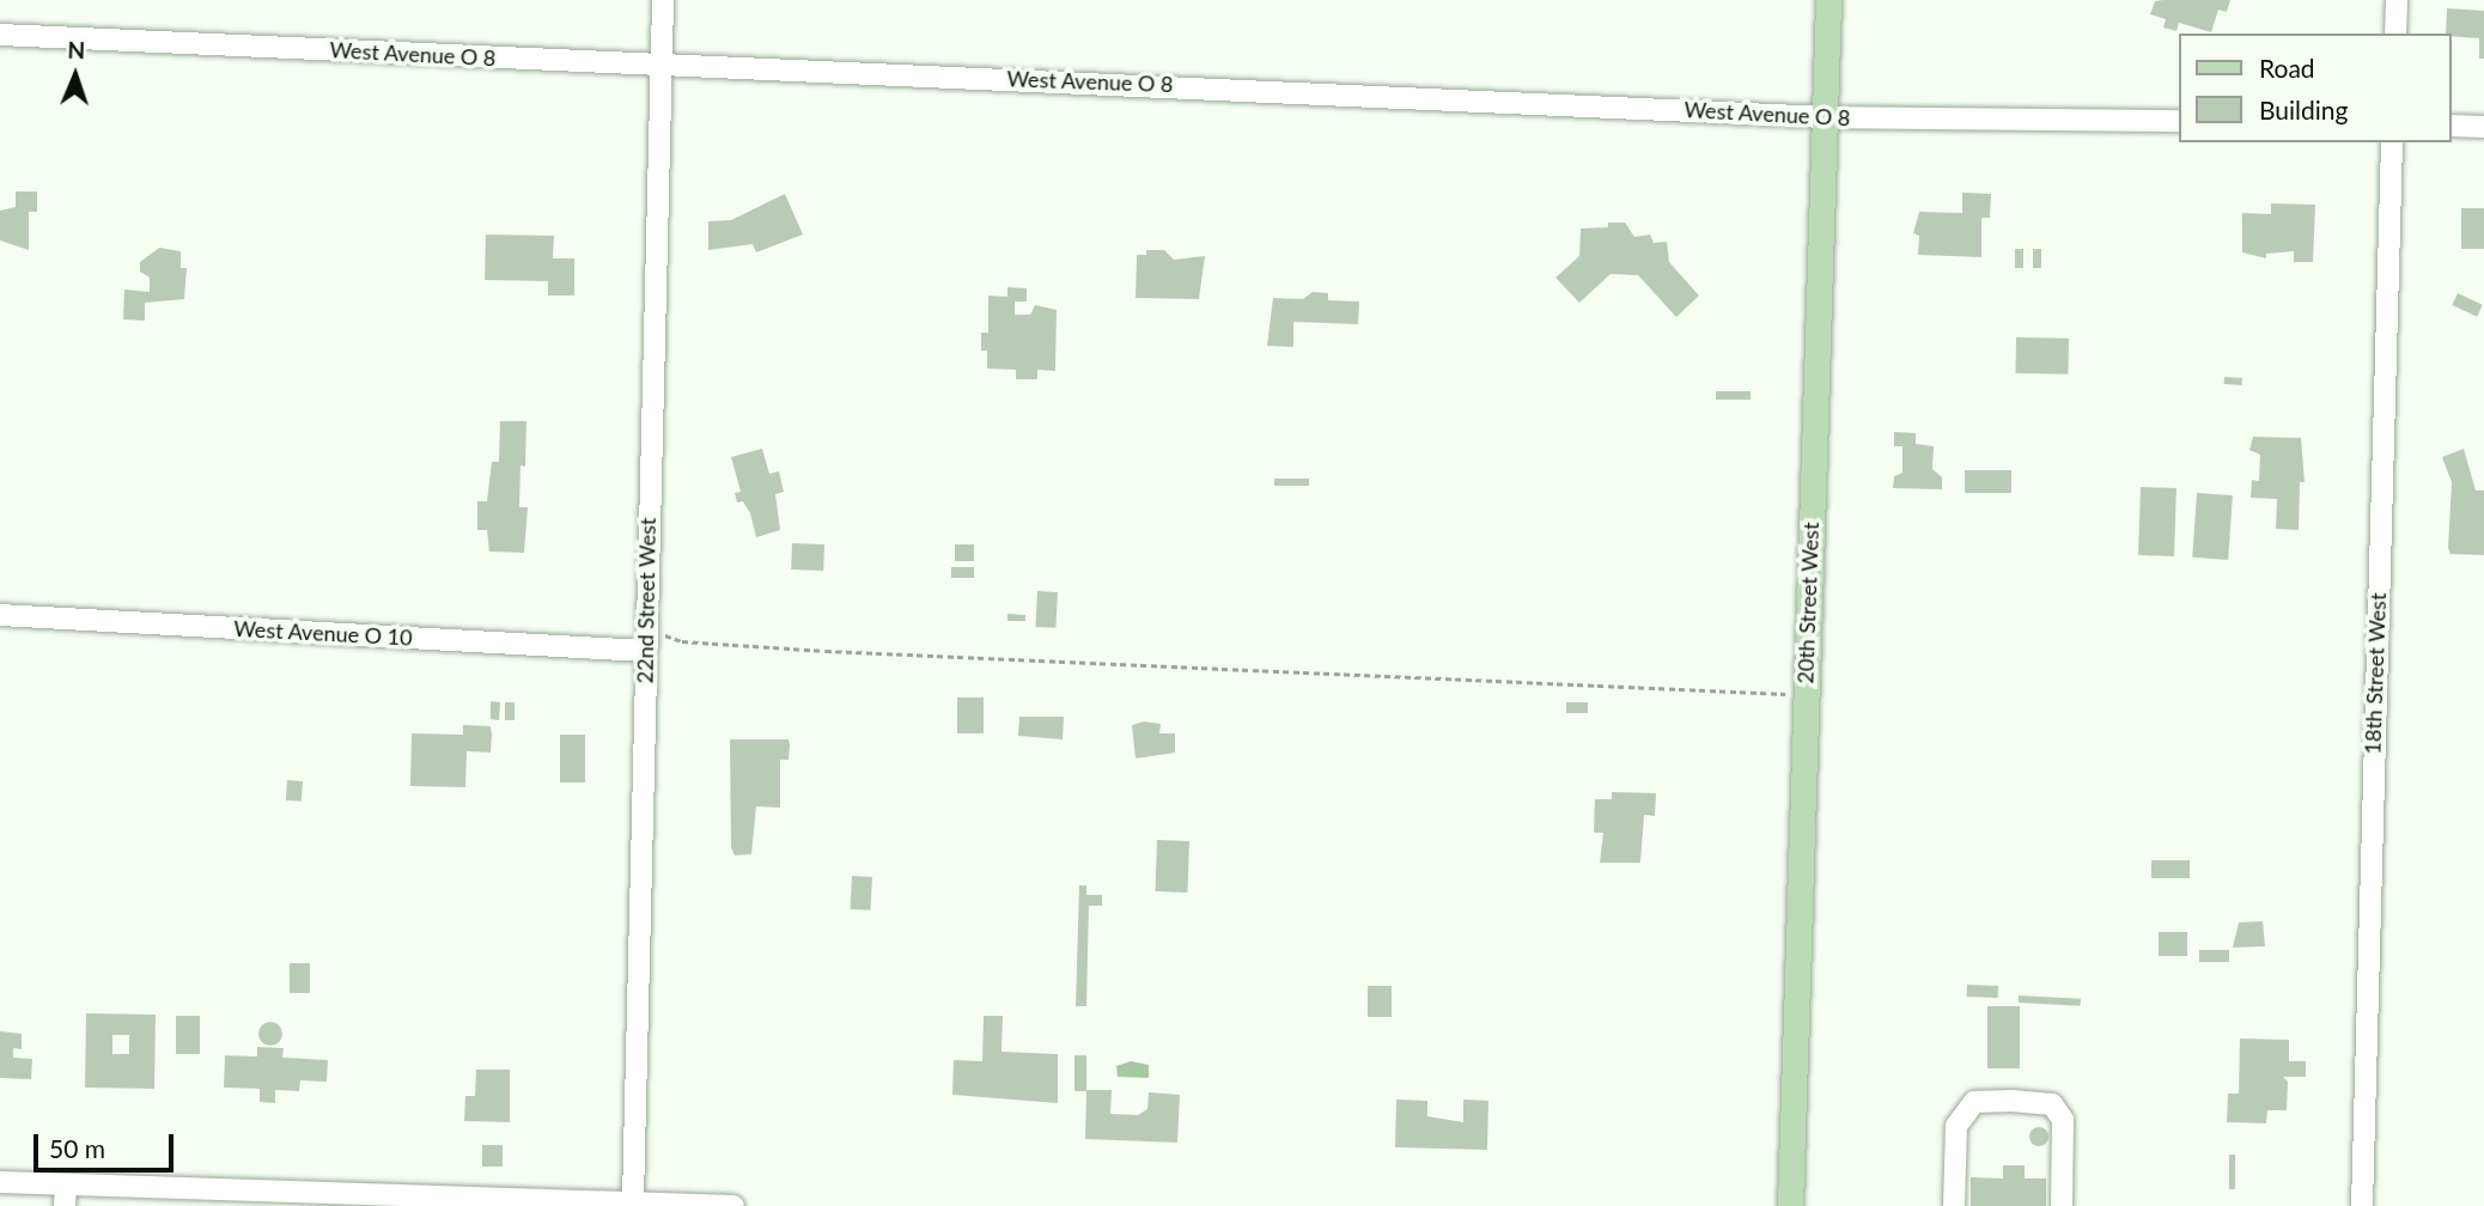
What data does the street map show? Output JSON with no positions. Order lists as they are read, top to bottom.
{
  "streets": {
    "main road": ["20th Street West"],
    "street": [
      "West Avenue O 8",
      "22nd Street West",
      "West Avenue O 10",
      "18th Street West"
    ]
  },
  "crossings": [
    ["West Avenue O 8", "22nd Street West"],
    ["West Avenue O 8", "20th Street West"],
    ["22nd Street West", "West Avenue O 10"]
  ],
  "legend": ["Road", "Building"],
  "scale_bar": "50 m",
  "north": "top"
}
